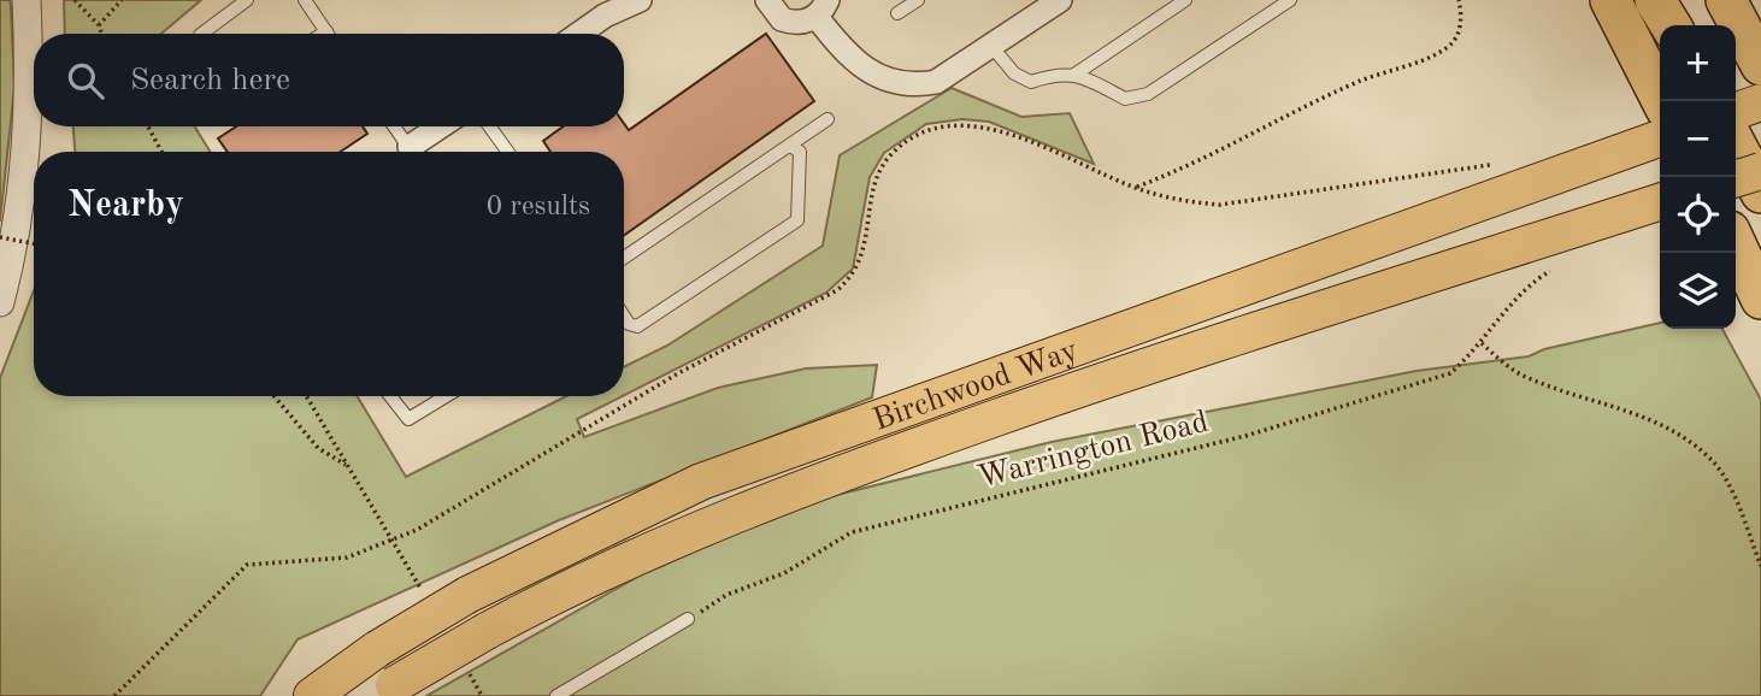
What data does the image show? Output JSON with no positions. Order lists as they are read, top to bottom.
{
  "streets": {
    "main road": ["Birchwood Way"],
    "path": ["Warrington Road"]
  },
  "page": {
    "map_buttons": ["+", "−"],
    "search": "Search here",
    "heading": ["Nearby", "0 results"]
  }
}
